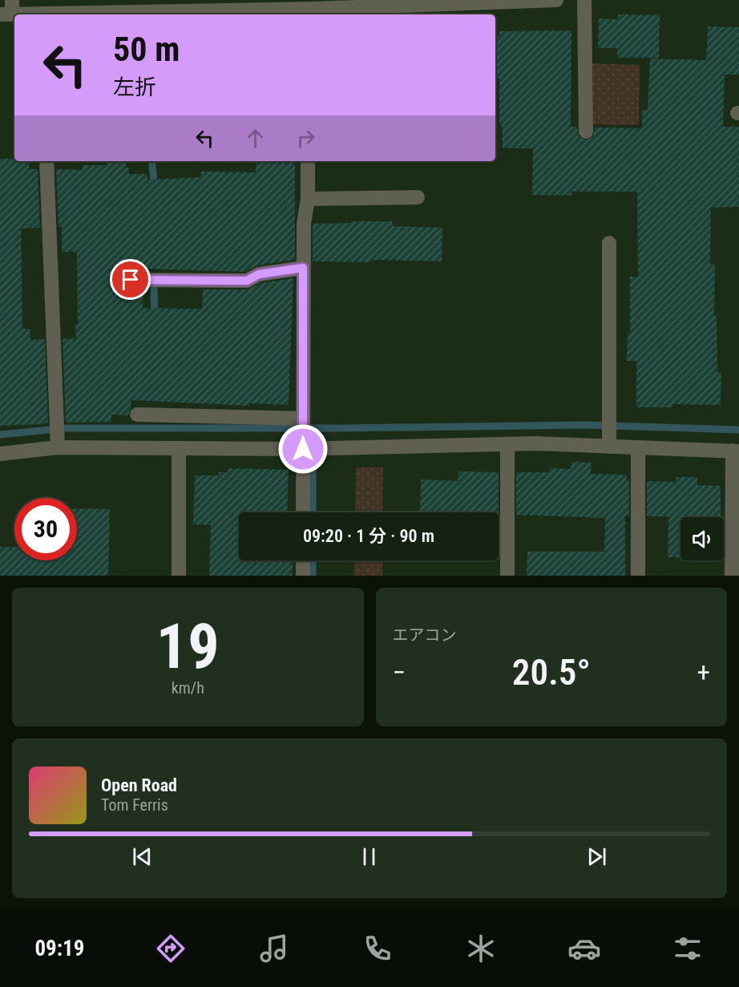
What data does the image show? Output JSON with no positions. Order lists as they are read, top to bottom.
{
  "page": {
    "turn": ["50 m", "左折"],
    "limit": "30",
    "trip": "09:20 · 1 分 · 90 m",
    "tile": [
      ["19", "km/h"],
      "エアコン"
    ],
    "heat": ["−", "20.5°", "+"],
    "song": ["Open Road", "Tom Ferris"],
    "tabs": "09:19"
  }
}
